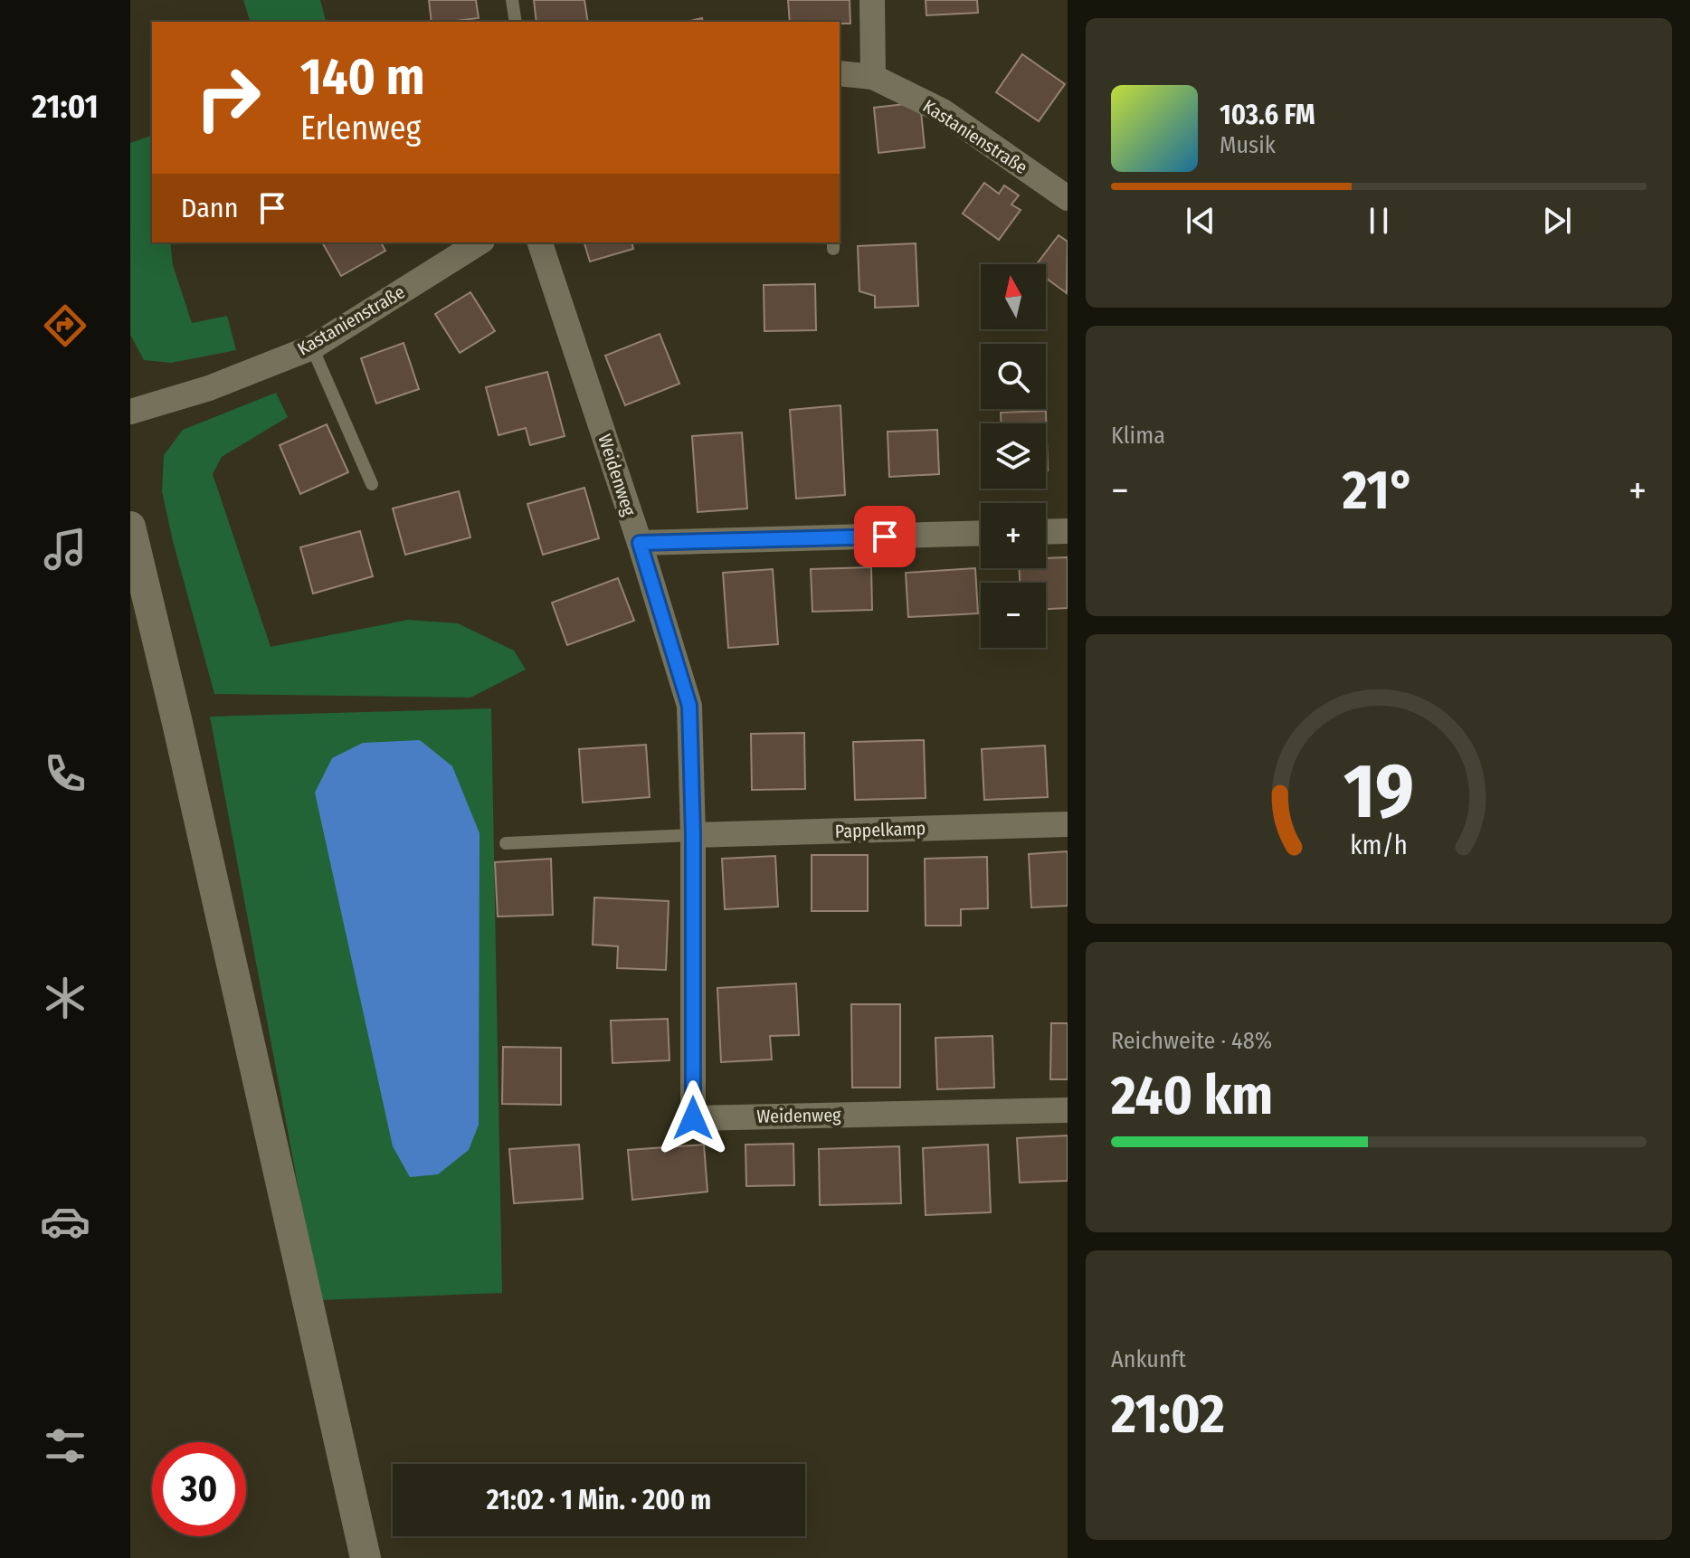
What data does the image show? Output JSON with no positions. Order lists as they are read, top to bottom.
{
  "streets": {
    "street": ["Kastanienstraße", "Weidenweg", "Pappelkamp"]
  },
  "crossings": [
    ["Weidenweg", "Pappelkamp"]
  ],
  "north": "top",
  "page": {
    "tabs": "21:01",
    "turn": ["140 m", "Erlenweg"],
    "song": ["103.6 FM", "Musik"],
    "then": "Dann",
    "map_buttons": ["+", "−"],
    "tile": [
      "Klima",
      ["Reichweite · 48%", "240 km"],
      ["Ankunft", "21:02"]
    ],
    "heat": ["−", "21°", "+"],
    "limit": "30",
    "trip": "21:02 · 1 Min. · 200 m",
    "gauge": ["19", "km/h"]
  }
}
